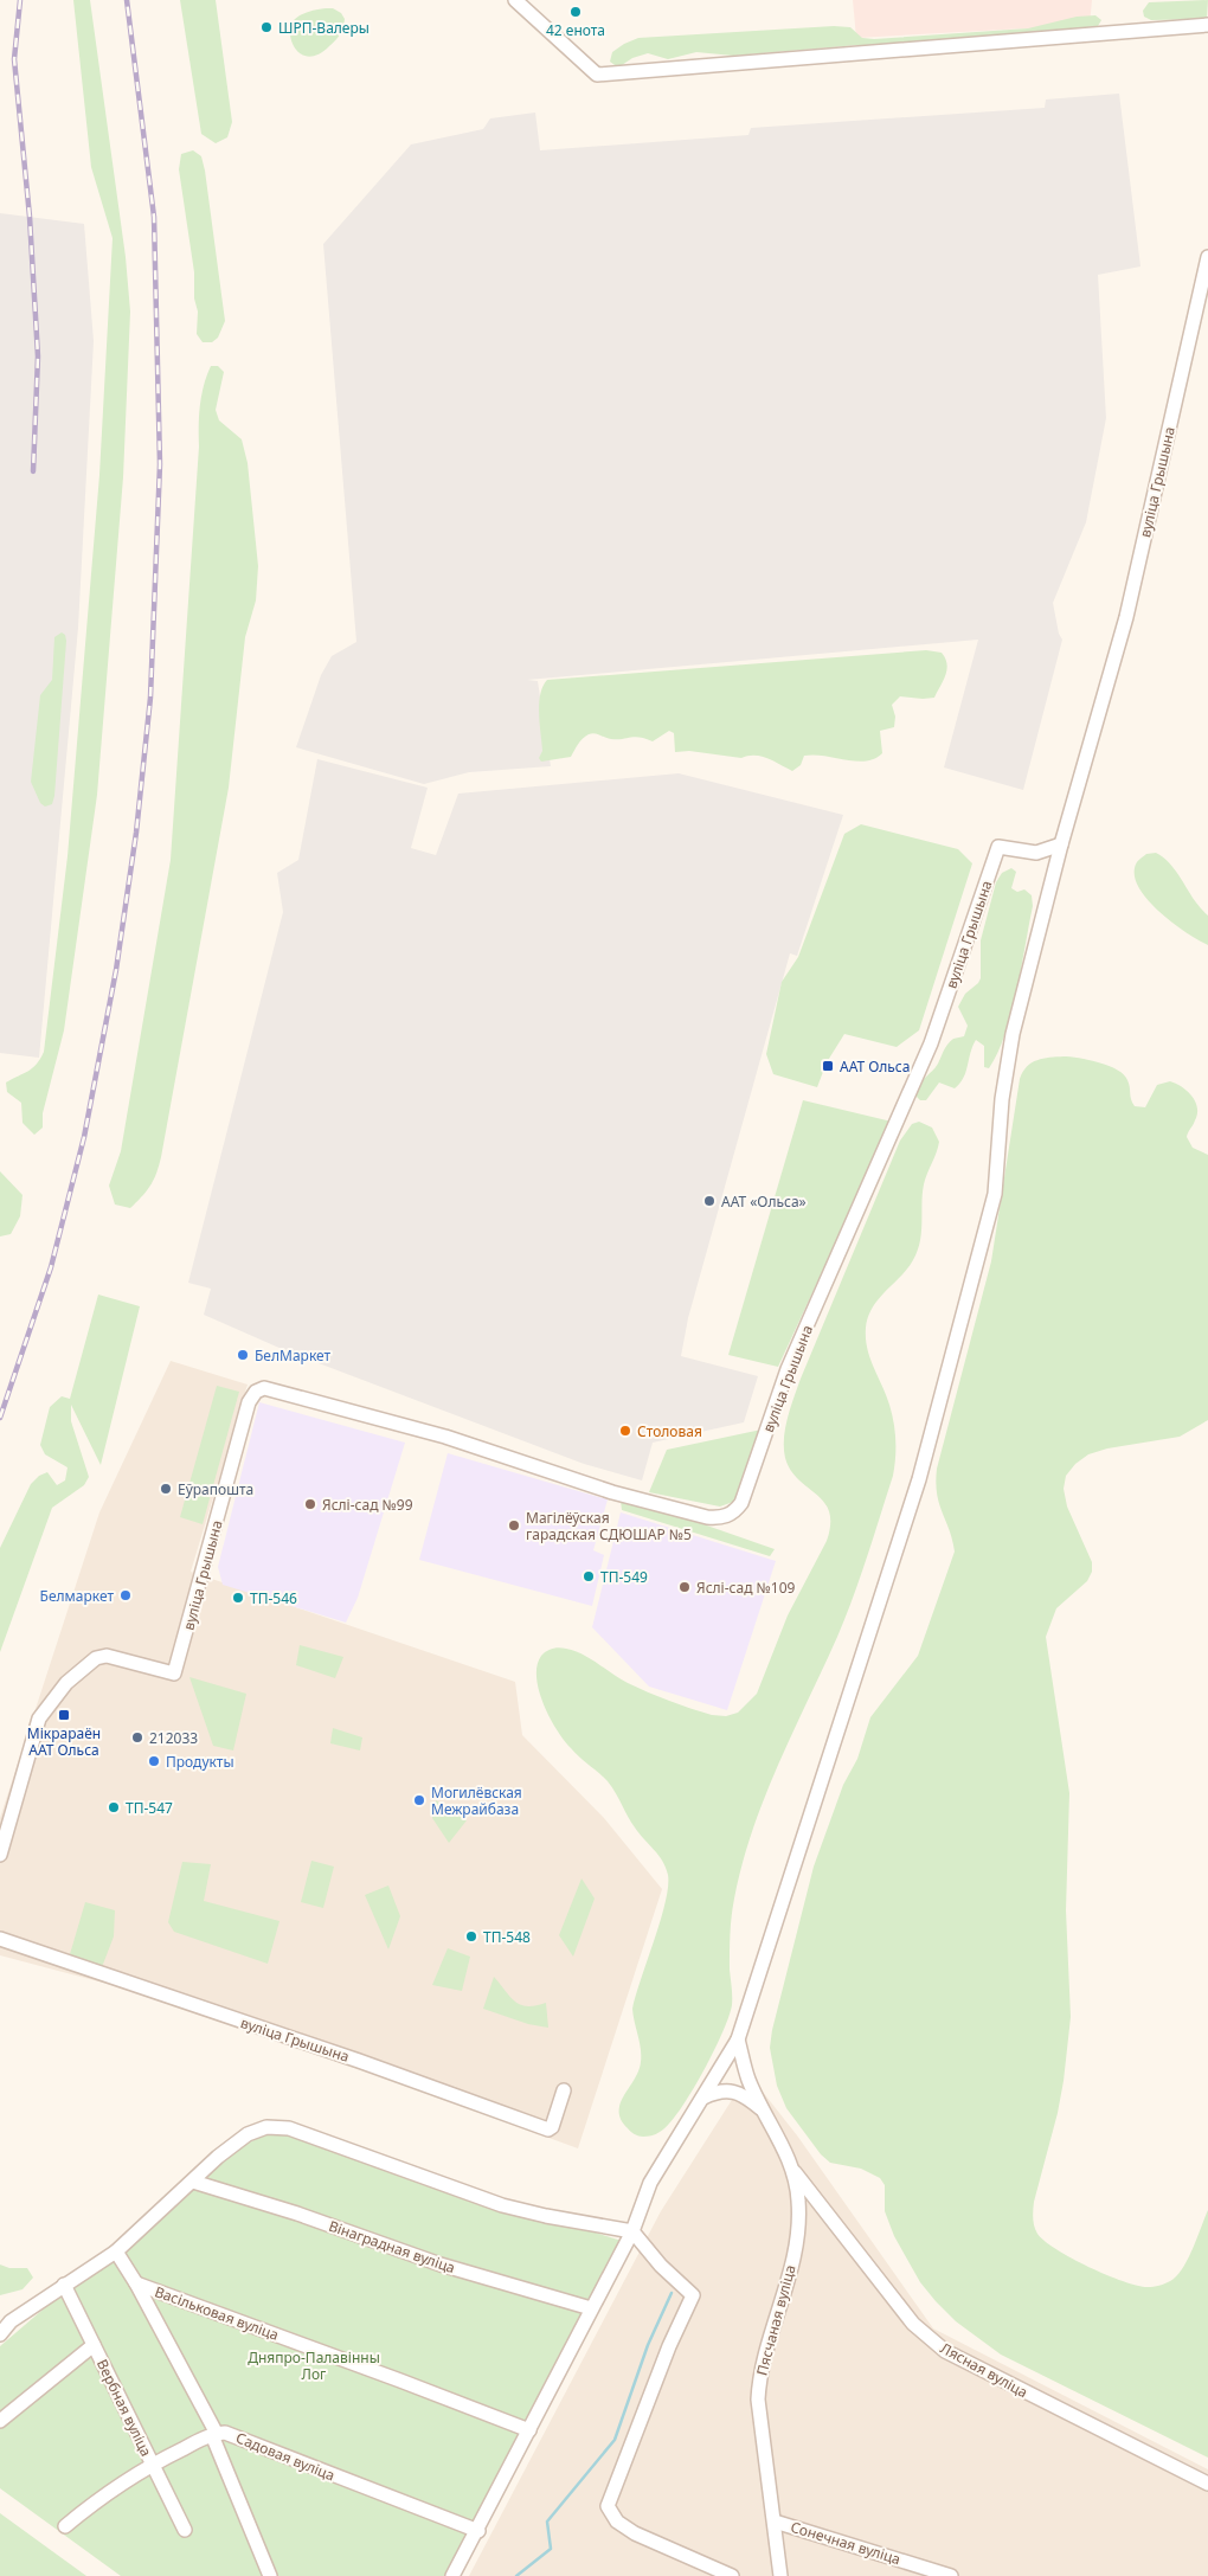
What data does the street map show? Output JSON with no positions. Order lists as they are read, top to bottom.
{
  "streets": {
    "street": [
      "вуліца Грышына",
      "Вінаградная вуліца",
      "Васільковая вуліца",
      "Пясчаная вуліца",
      "Лясная вуліца",
      "Вербная вуліца",
      "Садовая вуліца",
      "Сонечная вуліца"
    ]
  },
  "crossings": [
    ["Васільковая вуліца", "Садовая вуліца"],
    ["Пясчаная вуліца", "Лясная вуліца"],
    ["Пясчаная вуліца", "Сонечная вуліца"]
  ],
  "parks": ["Дняпро-Палавінны Лог"],
  "places": {
    "other": [
      "42 енота",
      "ШРП-Валеры",
      "ААТ «Ольса»",
      "БелМаркет",
      "Столовая",
      "Еўрапошта",
      "Яслі-сад №99",
      "Магілёўская гарадская СДЮШАР №5",
      "ТП-549",
      "Яслі-сад №109",
      "Белмаркет",
      "ТП-546",
      "212033",
      "Продукты",
      "Могилёвская Межрайбаза",
      "ТП-547",
      "ТП-548"
    ],
    "transit": ["ААТ Ольса", "Мікрараён ААТ Ольса"]
  }
}
